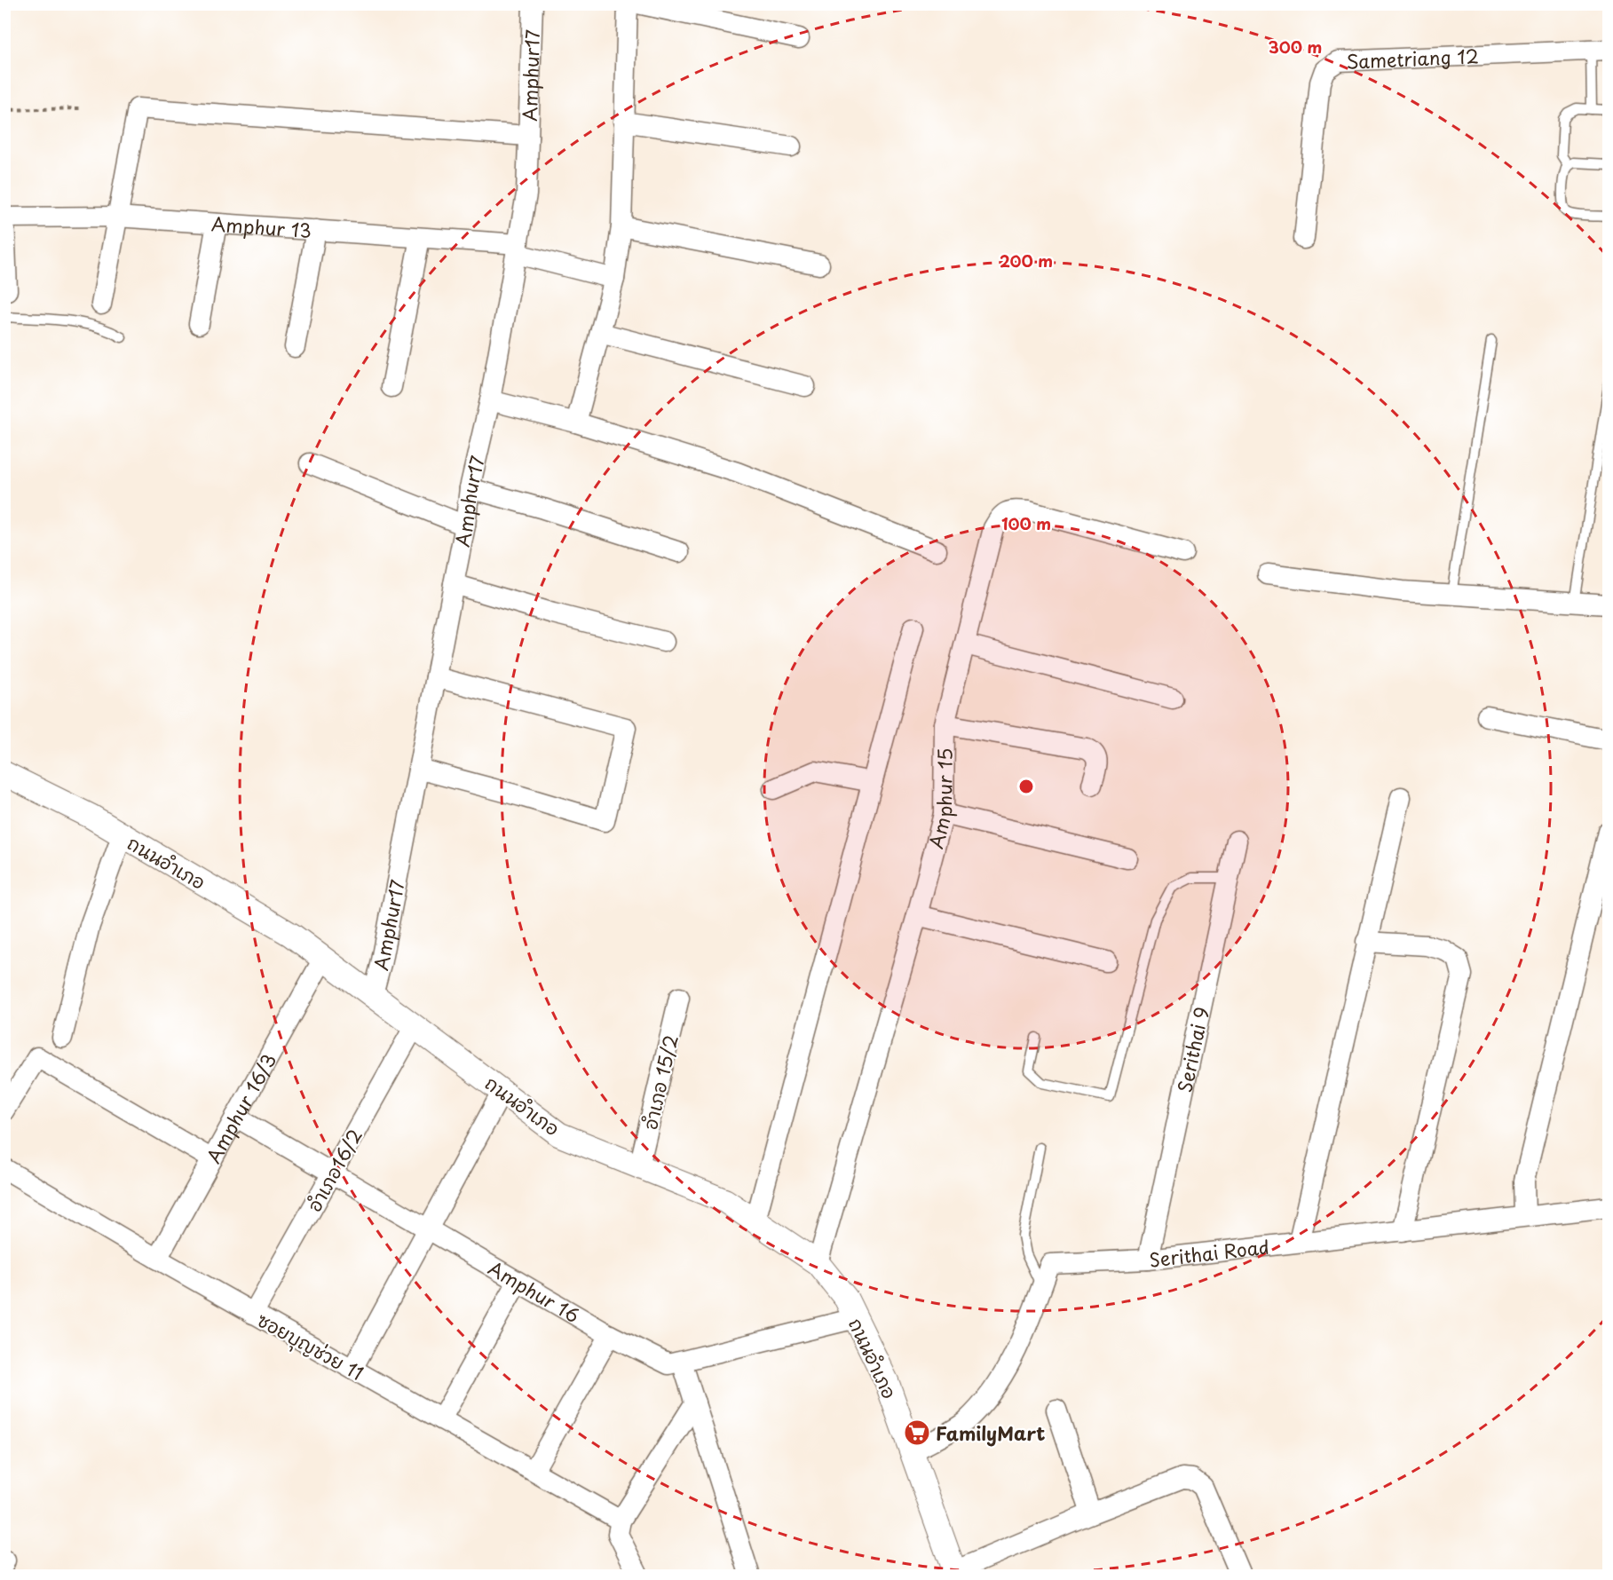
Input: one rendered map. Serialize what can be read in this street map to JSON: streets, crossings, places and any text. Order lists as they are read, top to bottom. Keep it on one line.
{"streets":{"street":["Sametriang 12","Amphur17","Amphur 13","Amphur 15","ถนนอำเภอ","Serithai 9","อำเภอ 15/2","Amphur 16/3","อำเภอ16/2","Serithai Road","Amphur 16","ซอยบุญช่วย 11"]},"crossings":[["Amphur17","Amphur 13"],["Amphur17","ถนนอำเภอ"],["Amphur 15","ถนนอำเภอ"],["ถนนอำเภอ","อำเภอ 15/2"],["ถนนอำเภอ","Amphur 16/3"],["ถนนอำเภอ","อำเภอ16/2"],["ถนนอำเภอ","Serithai Road"],["ถนนอำเภอ","Amphur 16"],["Serithai 9","Serithai Road"],["Amphur 16/3","Amphur 16"],["Amphur 16/3","ซอยบุญช่วย 11"],["อำเภอ16/2","Amphur 16"],["อำเภอ16/2","ซอยบุญช่วย 11"]],"places":{"supermarket":["FamilyMart"]},"rings":["300 m","200 m","100 m"]}
